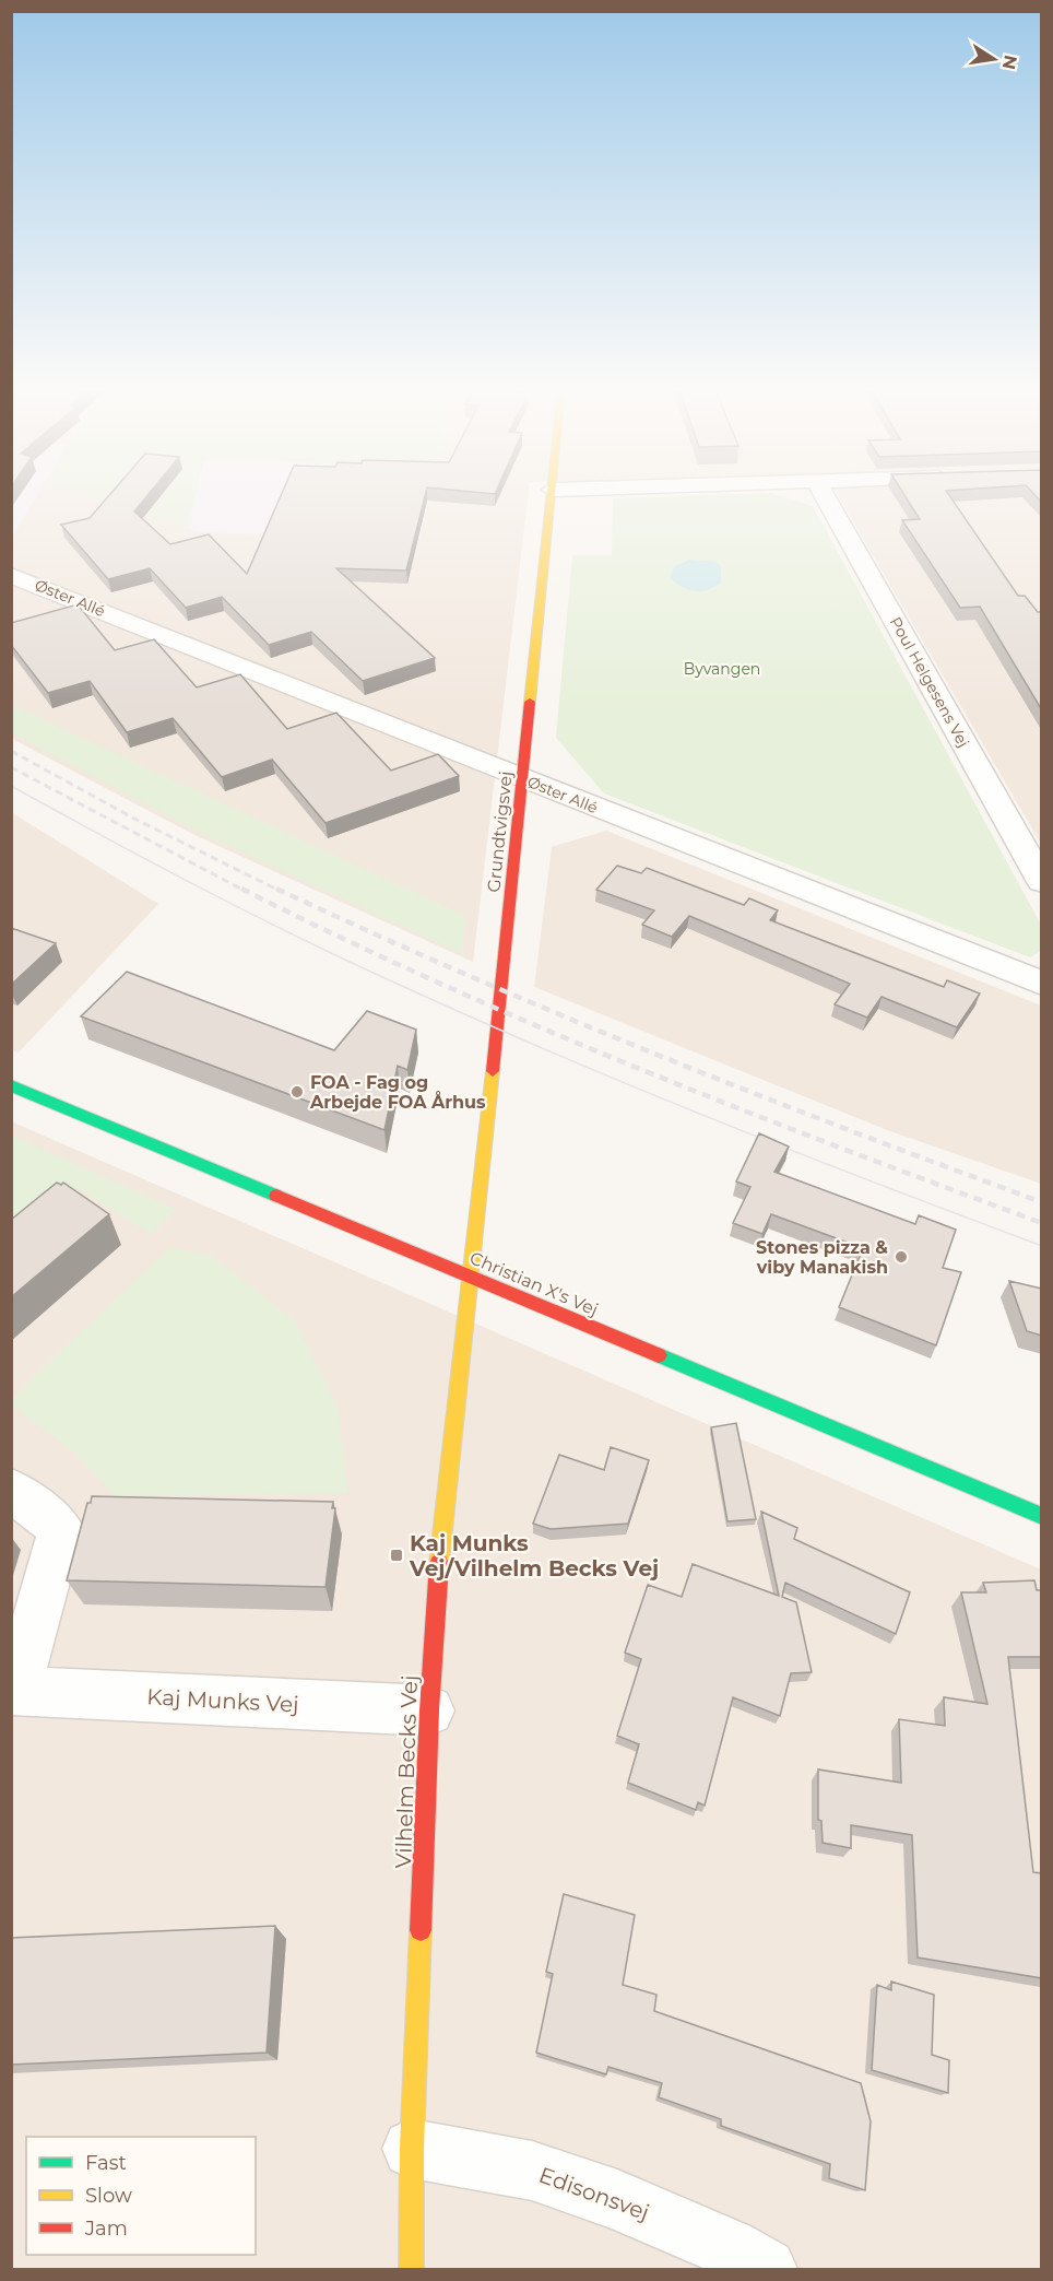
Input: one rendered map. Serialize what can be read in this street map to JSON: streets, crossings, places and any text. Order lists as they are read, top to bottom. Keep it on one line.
{"streets":{"street":["Øster Allé","Poul Helgesens Vej","Grundtvigsvej","Christian X's Vej","Kaj Munks Vej","Vilhelm Becks Vej","Edisonsvej"]},"crossings":[["Øster Allé","Grundtvigsvej"],["Grundtvigsvej","Christian X's Vej"],["Grundtvigsvej","Vilhelm Becks Vej"],["Christian X's Vej","Vilhelm Becks Vej"],["Kaj Munks Vej","Vilhelm Becks Vej"],["Vilhelm Becks Vej","Edisonsvej"]],"parks":["Byvangen"],"places":{"other":["FOA - Fag og Arbejde FOA Århus","Stones pizza & viby Manakish"],"transit":["Kaj Munks Vej/Vilhelm Becks Vej"]},"legend":["Fast","Slow","Jam"],"north":"right"}
